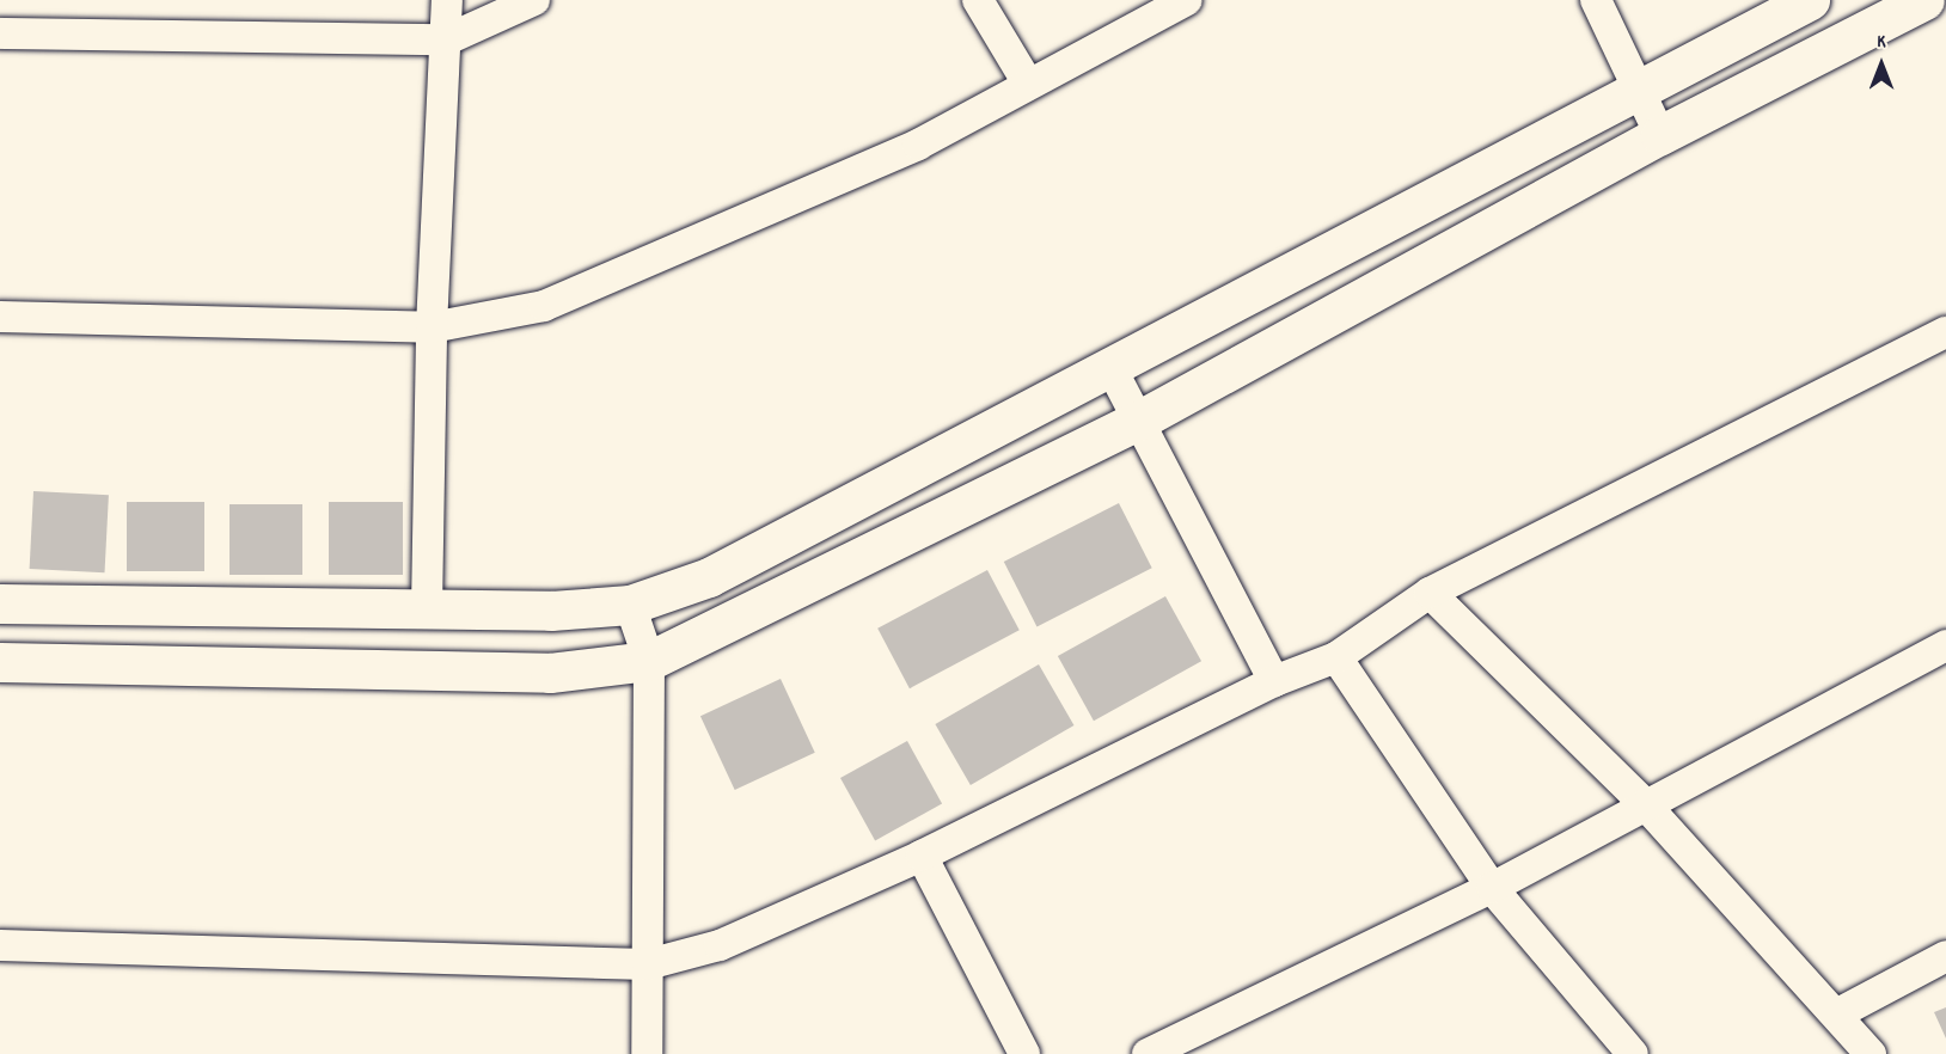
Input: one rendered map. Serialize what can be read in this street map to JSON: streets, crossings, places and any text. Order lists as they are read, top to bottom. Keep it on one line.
{"north":"top"}
